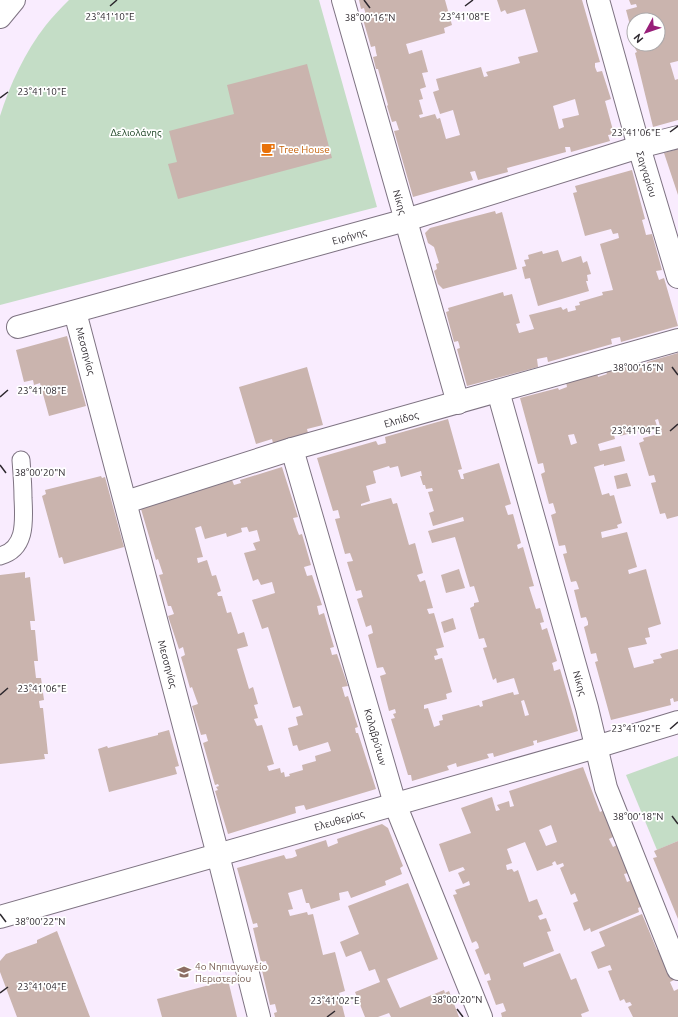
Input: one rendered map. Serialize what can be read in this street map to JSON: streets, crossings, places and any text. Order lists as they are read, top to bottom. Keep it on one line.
{"streets":{"street":["Σαγγαρίου","Νίκης","Ειρήνης","Μεσσηνίας","Ελπίδος","Καλαβρύτων","Ελευθερίας"]},"crossings":[["Σαγγαρίου","Ειρήνης"],["Νίκης","Ειρήνης"],["Νίκης","Ελπίδος"],["Νίκης","Ελευθερίας"],["Ειρήνης","Μεσσηνίας"],["Μεσσηνίας","Ελπίδος"],["Μεσσηνίας","Ελευθερίας"],["Ελπίδος","Καλαβρύτων"],["Καλαβρύτων","Ελευθερίας"]],"parks":["Δελιολάνης"],"places":{"cafe":["Tree House"],"school or university":["4ο Νηπιαγωγείο Περιστερίου"]},"north":"bottom left","coordinates":["23°41'08\"E","23°41'10\"E","38°00'16\"N","23°41'06\"E","23°41'04\"E","38°00'20\"N","23°41'02\"E","38°00'18\"N","38°00'22\"N"]}
